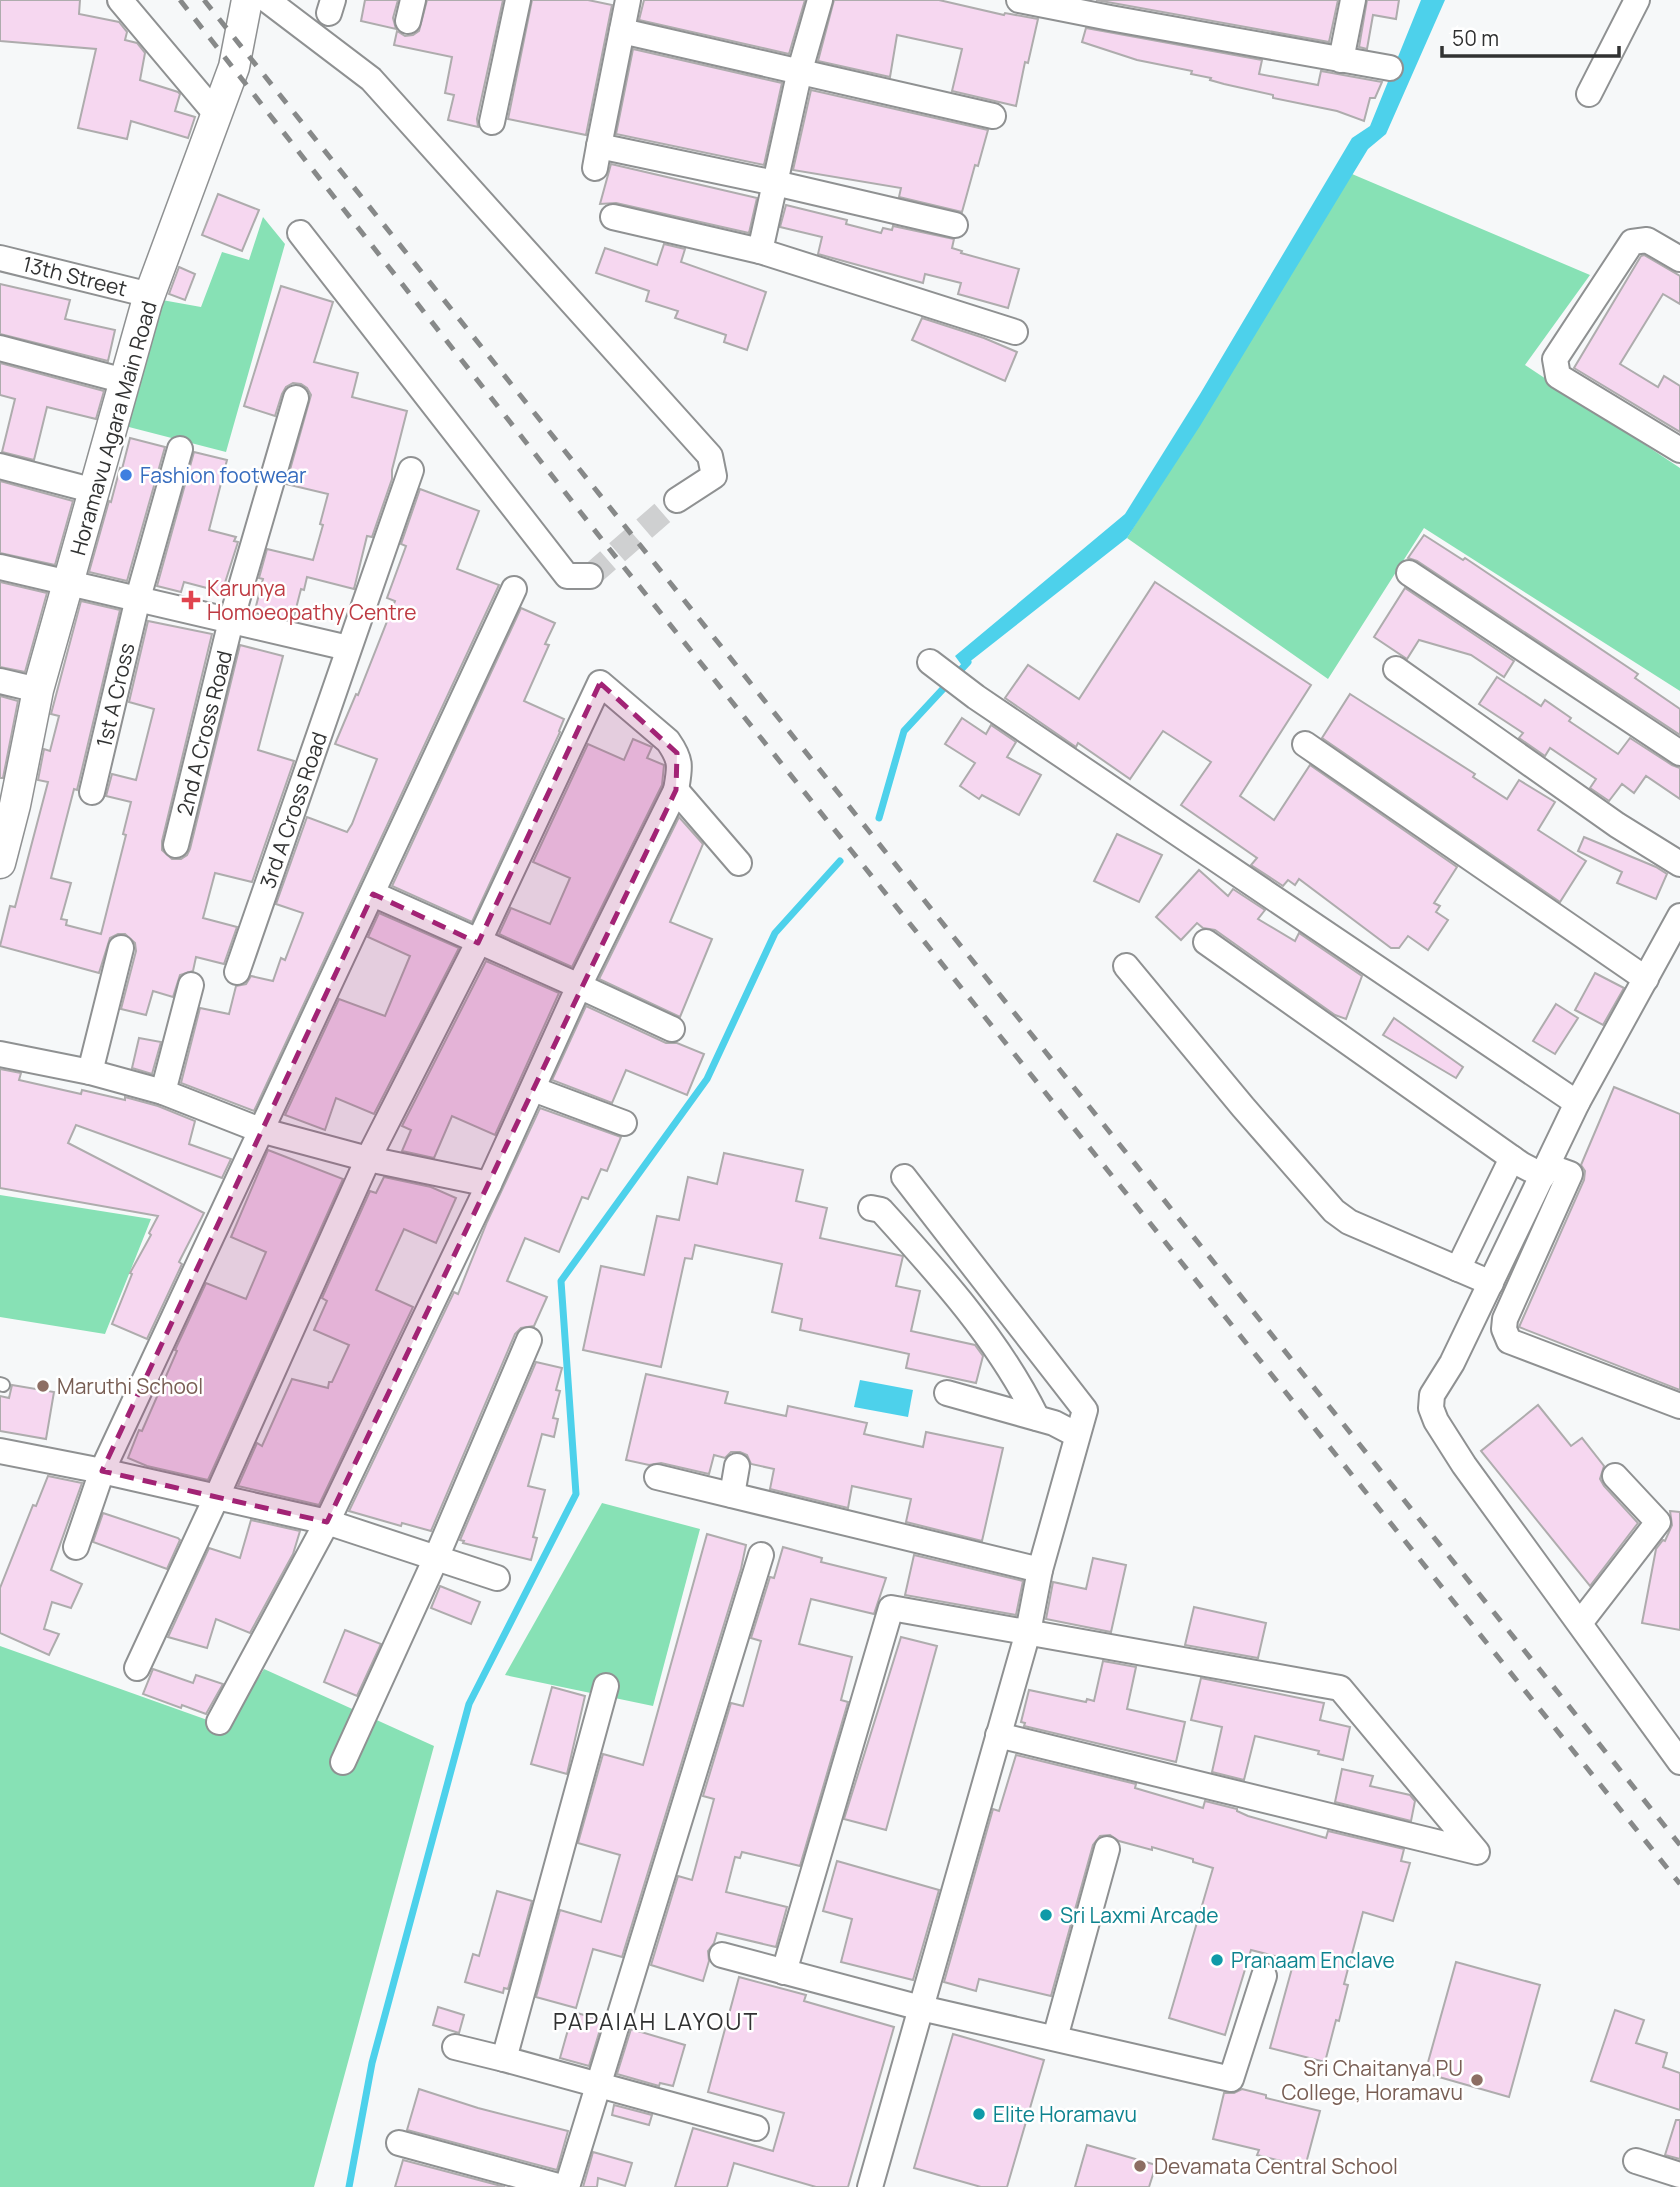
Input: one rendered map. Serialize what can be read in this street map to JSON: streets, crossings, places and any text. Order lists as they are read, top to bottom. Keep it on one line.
{"streets":{"street":["13th Street","Horamavu Agara Main Road","1st A Cross","2nd A Cross Road","3rd A Cross Road"]},"crossings":[["13th Street","Horamavu Agara Main Road"]],"districts":["PAPAIAH LAYOUT"],"places":{"other":["Fashion footwear","Maruthi School","Sri Laxmi Arcade","Pranaam Enclave","Sri Chaitanya PU College, Horamavu","Elite Horamavu","Devamata Central School"],"health":["Karunya Homoeopathy Centre"]},"scale_bar":"50 m"}
